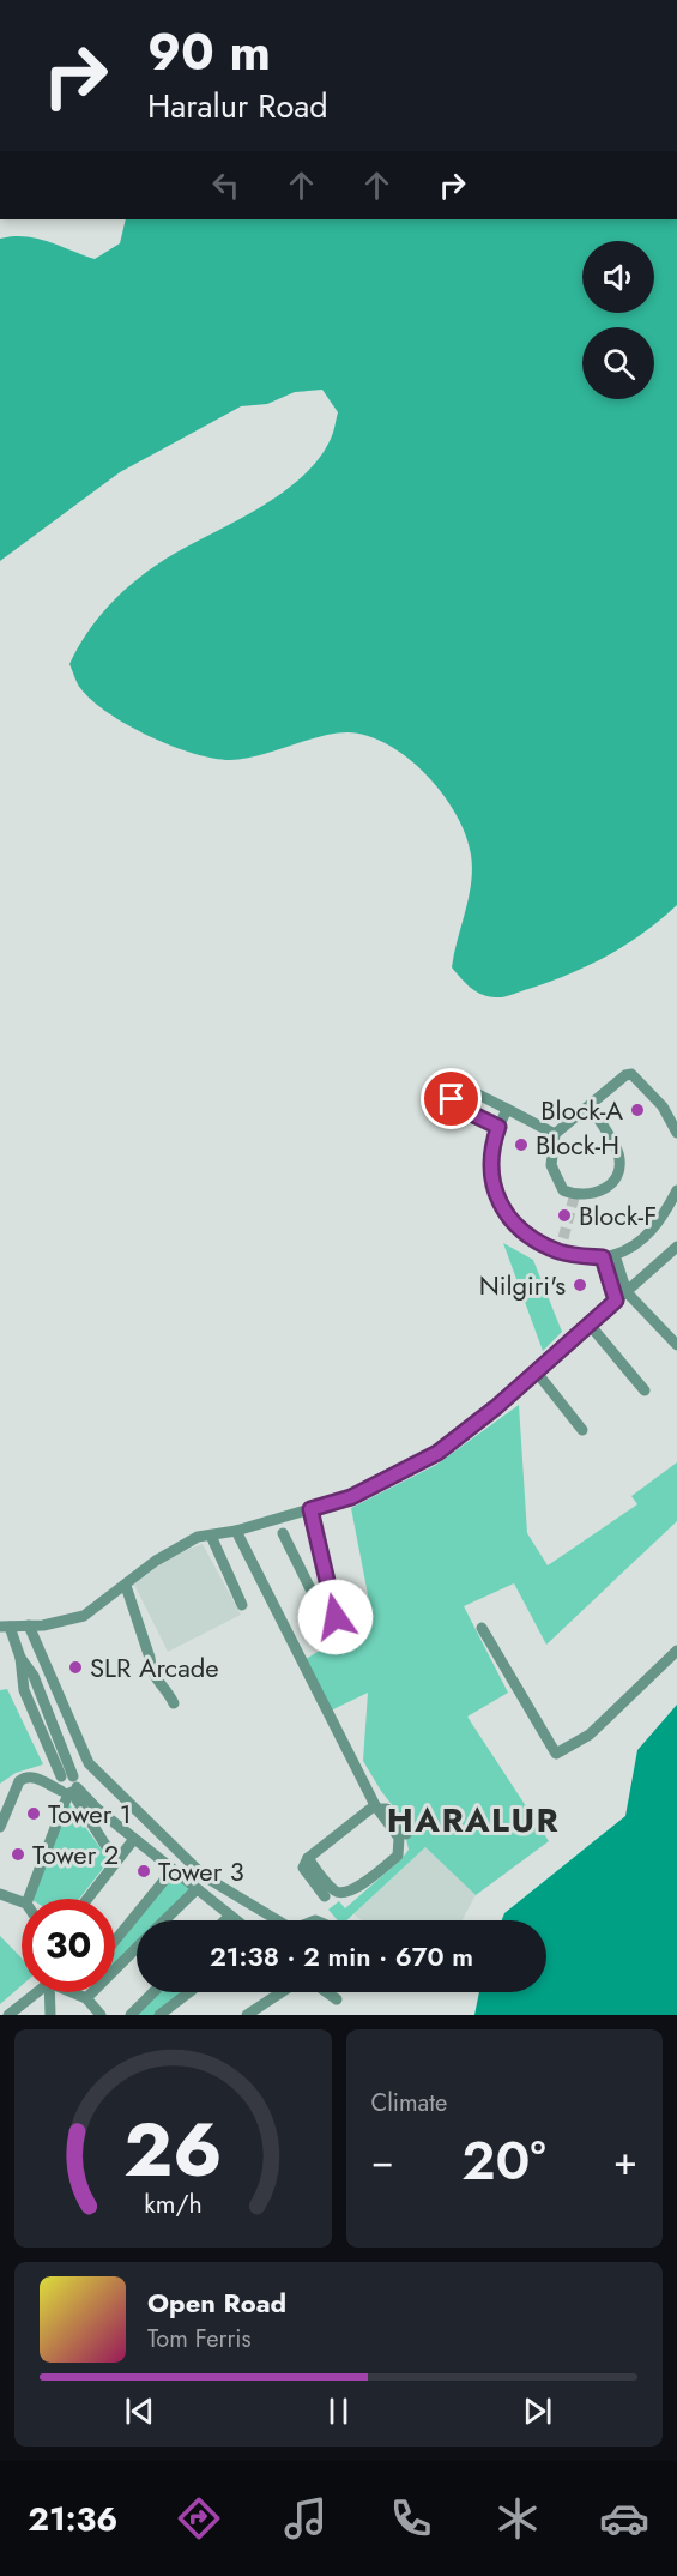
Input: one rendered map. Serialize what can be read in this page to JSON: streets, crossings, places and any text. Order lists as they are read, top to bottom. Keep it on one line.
{"districts":["HARALUR"],"places":["Block-A","Block-H","Block-F","Nilgiri's","SLR Arcade","Tower 1","Tower 2","Tower 3"],"page":{"turn":["90 m","Haralur Road"],"limit":"30","trip":"21:38 · 2 min · 670 m","tile":"Climate","heat":["−","20°","+"],"song":["Open Road","Tom Ferris"],"tabs":"21:36","gauge":["26","km/h"]}}
